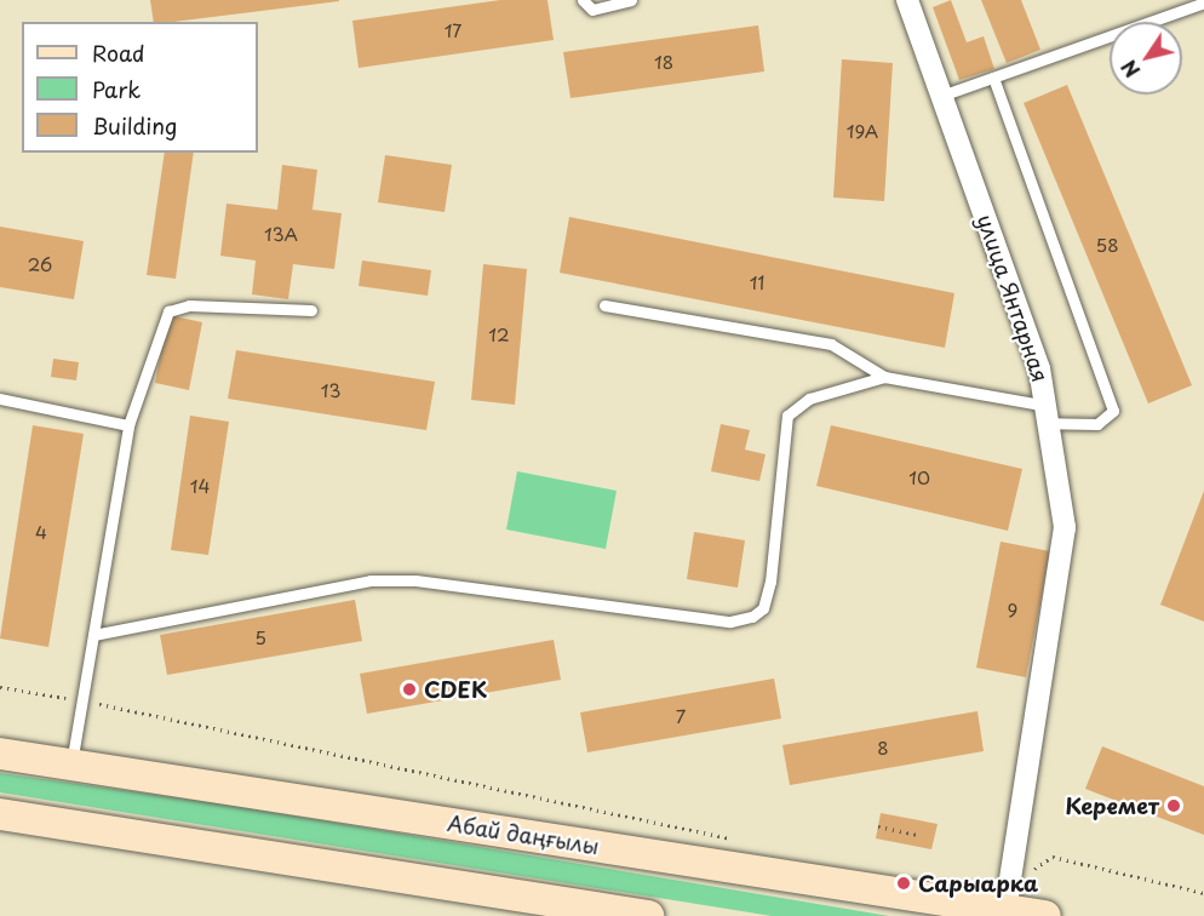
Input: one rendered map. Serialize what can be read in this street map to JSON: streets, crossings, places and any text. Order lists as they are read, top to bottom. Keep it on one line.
{"streets":{"main road":["Абай даңғылы"],"street":["улица Янтарная"]},"crossings":[["улица Янтарная","Абай даңғылы"]],"places":["CDEK","Керемет","Сарыарка"],"house_numbers":["17","18","19А","13А","58","26","11","12","13","10","14","4","9","5","7","8"],"legend":["Road","Park","Building"],"north":"bottom left"}
